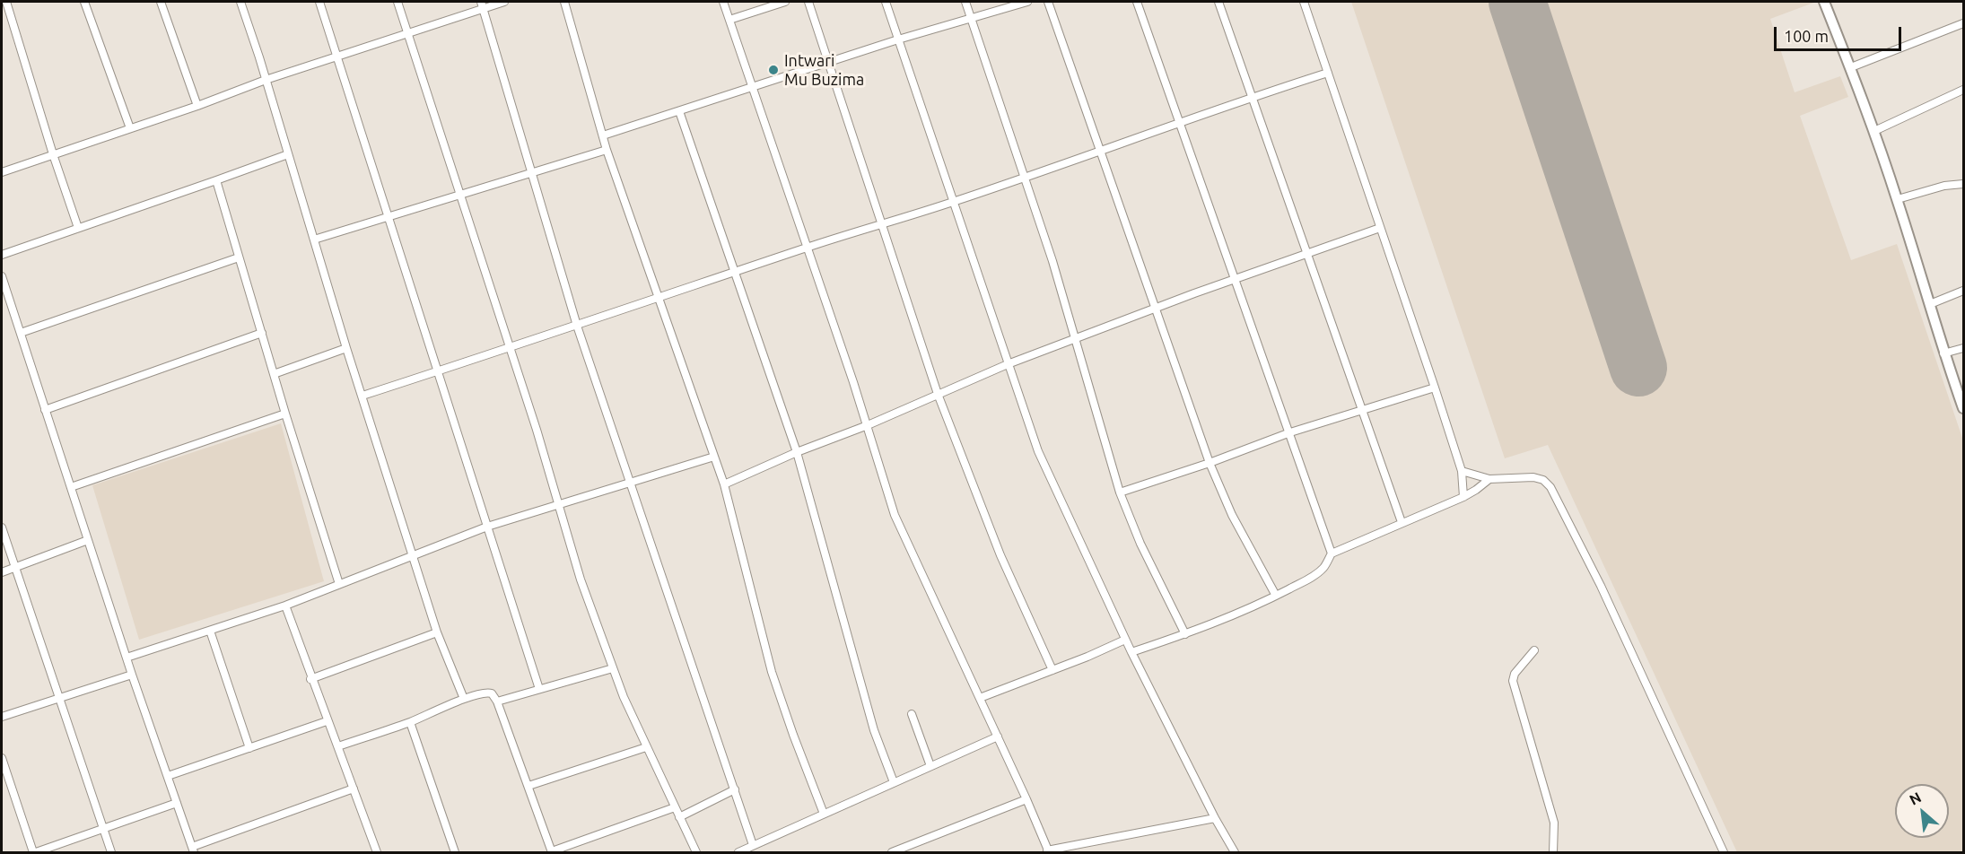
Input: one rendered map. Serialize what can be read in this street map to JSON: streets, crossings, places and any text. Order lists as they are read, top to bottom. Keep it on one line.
{"places":["Intwari Mu Buzima"],"scale_bar":"100 m","north":"top left"}
